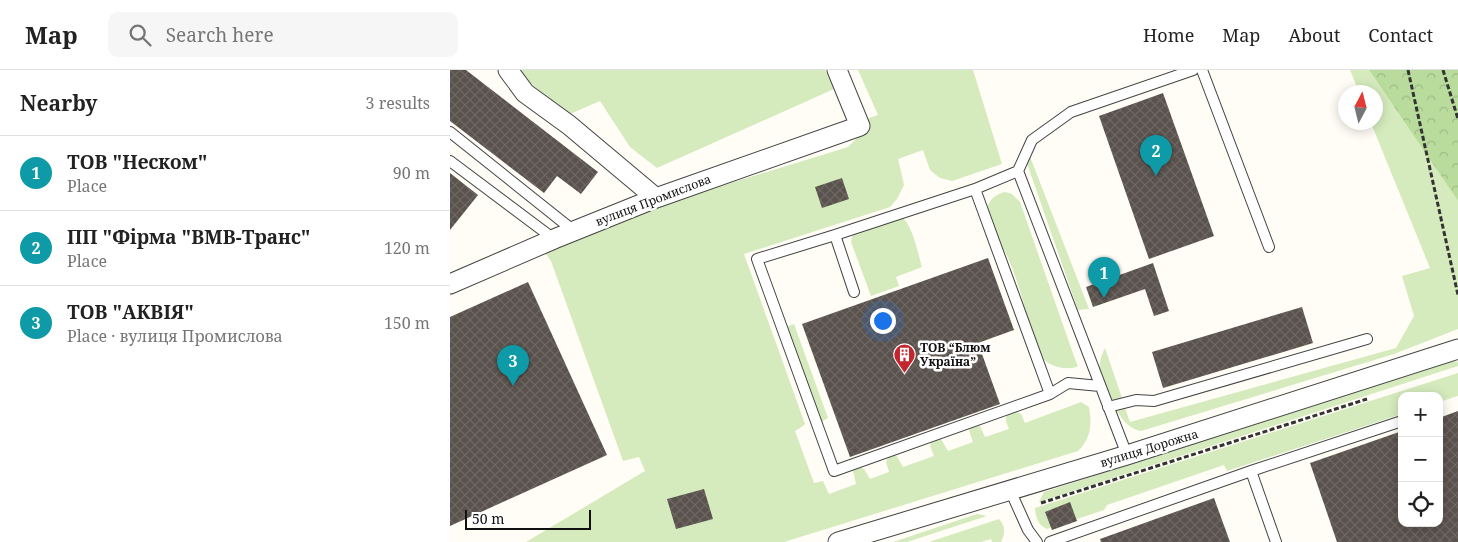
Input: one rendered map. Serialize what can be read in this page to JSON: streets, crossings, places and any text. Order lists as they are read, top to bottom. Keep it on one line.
{"streets":{"street":["вулиця Промислова","вулиця Дорожна"]},"places":{"building":["ТОВ “Блюм Україна”"]},"scale_bar":"50 m","north":"top","page":{"header":"Map","search":"Search here","nav":["Home","Map","About","Contact"],"heading":["Nearby","3 results"],"list":[{"mark":"1","name":"ТОВ \"Неском\"","note":"Place","value":"90 m"},{"mark":"2","name":"ПП \"Фірма \"ВМВ-Транс\"","note":"Place","value":"120 m"},{"mark":"3","name":"ТОВ \"АКВІЯ\"","note":"Place · вулиця Промислова","value":"150 m"}],"pins":["2","1","3"],"map_buttons":["+","−"],"scale":"50 m"}}
